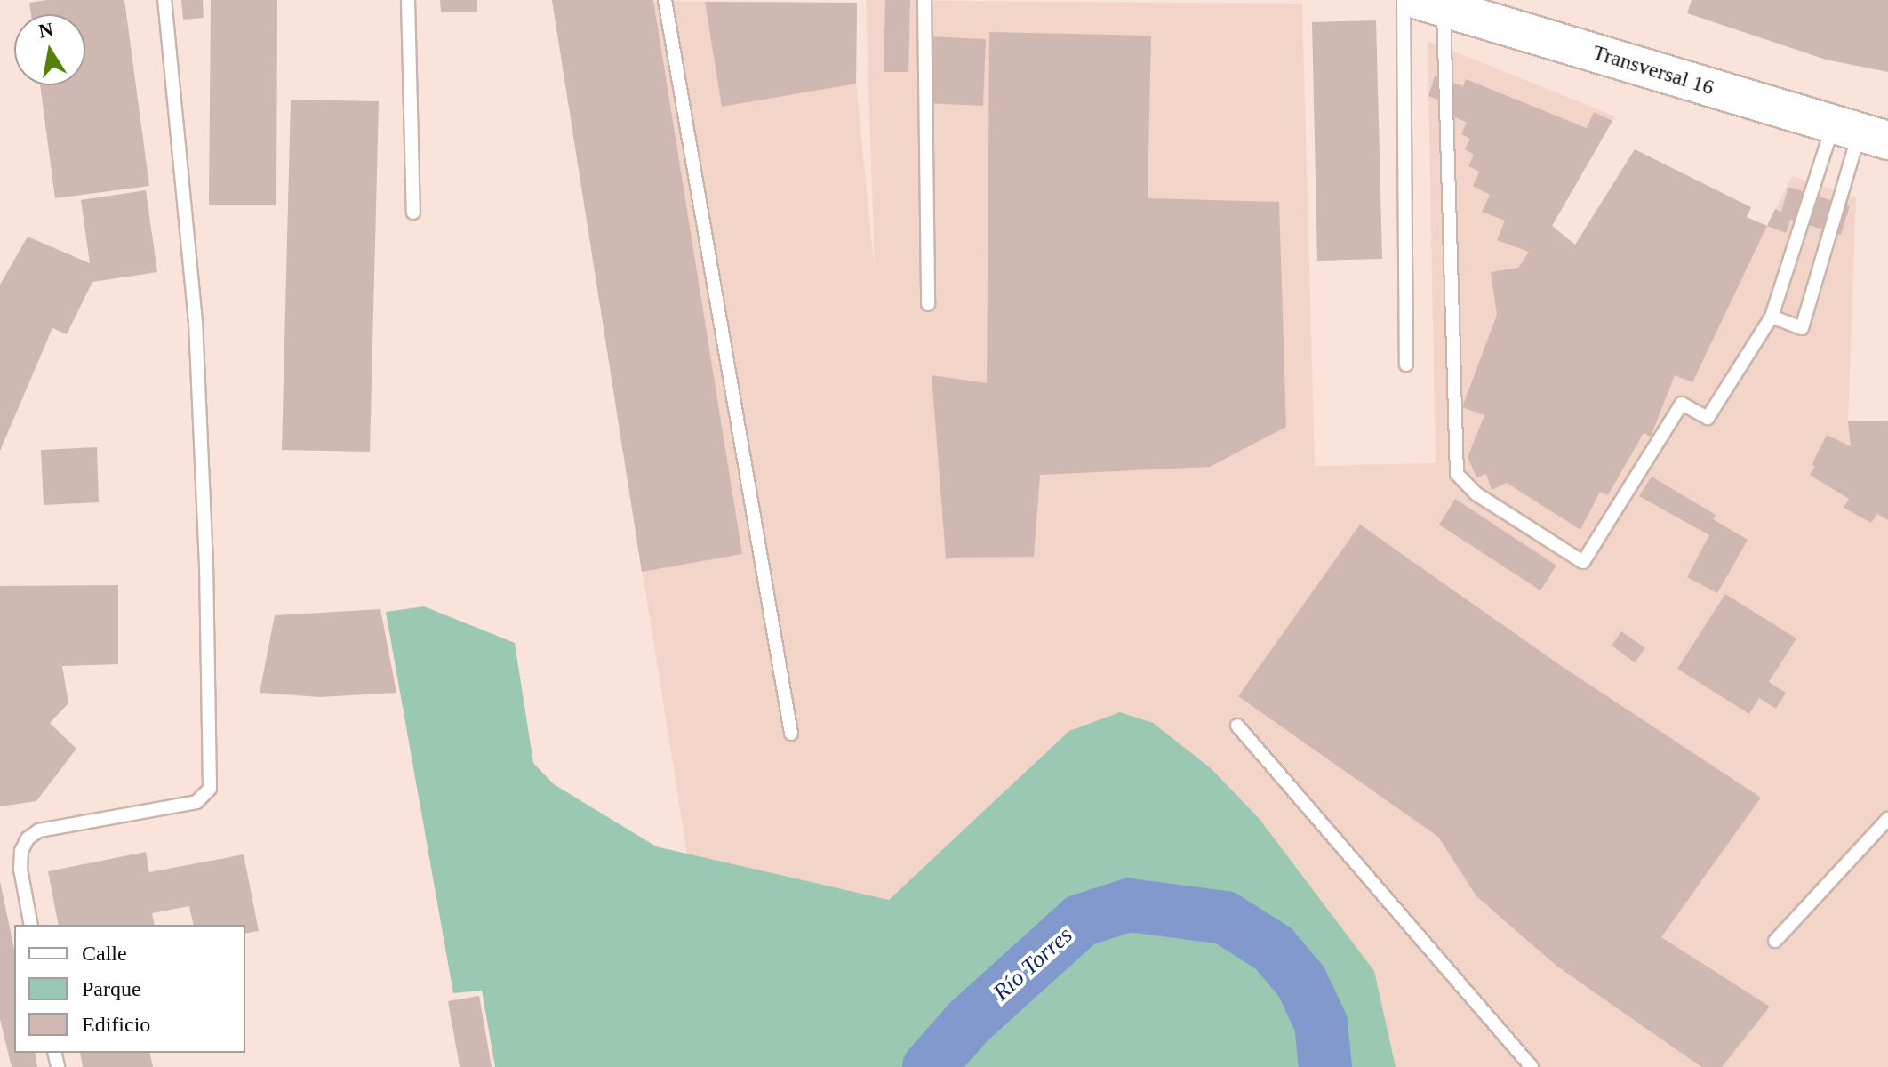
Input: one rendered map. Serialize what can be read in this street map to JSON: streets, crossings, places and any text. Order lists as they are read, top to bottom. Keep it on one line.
{"streets":{"main road":["Transversal 16"]},"water":["Río Torres"],"legend":["Calle","Parque","Edificio"],"north":"top"}
